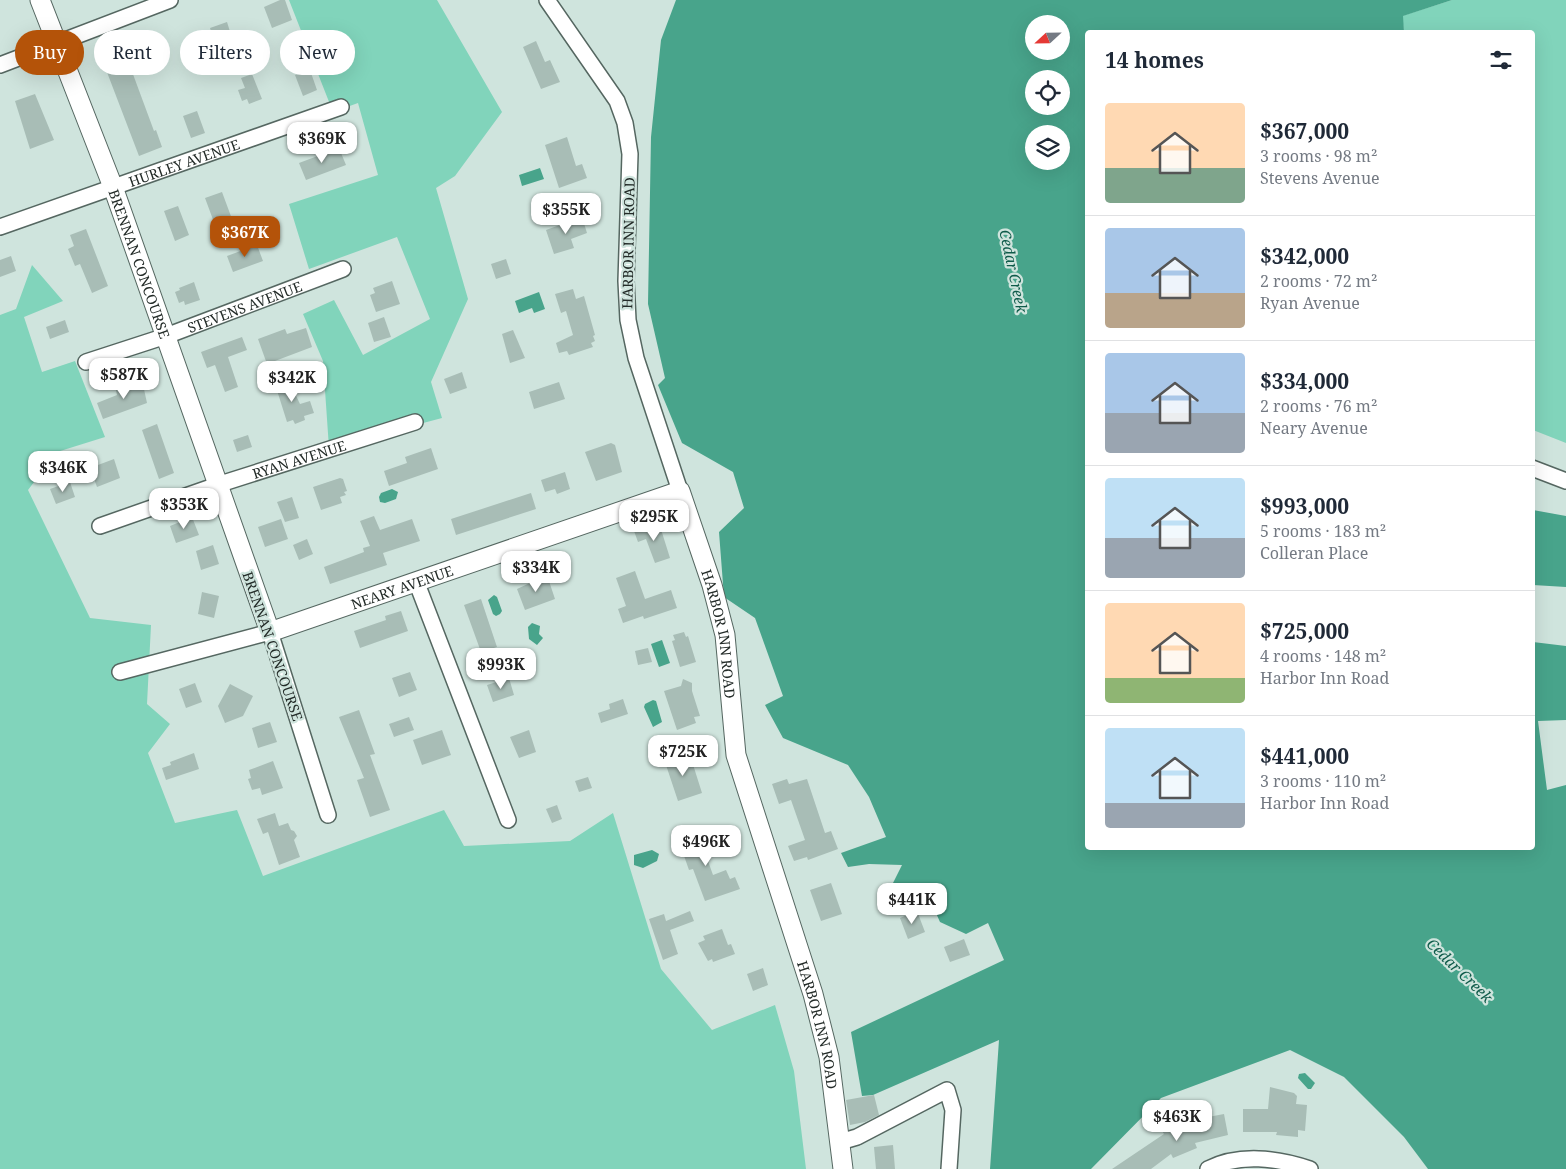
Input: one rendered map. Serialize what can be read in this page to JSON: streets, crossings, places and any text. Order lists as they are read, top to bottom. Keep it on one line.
{"streets":{"main road":["HARBOR INN ROAD","BRENNAN CONCOURSE","NEARY AVENUE"],"street":["HURLEY AVENUE","STEVENS AVENUE","RYAN AVENUE"]},"crossings":[["HURLEY AVENUE","BRENNAN CONCOURSE"],["HARBOR INN ROAD","NEARY AVENUE"],["BRENNAN CONCOURSE","STEVENS AVENUE"],["BRENNAN CONCOURSE","RYAN AVENUE"],["BRENNAN CONCOURSE","NEARY AVENUE"]],"water":["Cedar Creek"],"north":"left","page":{"chip":["Buy","Rent","Filters","New"],"heading":"14 homes","list":[{"name":"$367,000","note":"3 rooms · 98 m² · Stevens Avenue"},{"name":"$342,000","note":"2 rooms · 72 m² · Ryan Avenue"},{"name":"$334,000","note":"2 rooms · 76 m² · Neary Avenue"},{"name":"$993,000","note":"5 rooms · 183 m² · Colleran Place"},{"name":"$725,000","note":"4 rooms · 148 m² · Harbor Inn Road"},{"name":"$441,000","note":"3 rooms · 110 m² · Harbor Inn Road"}],"price":["$369K","$355K","$367K","$587K","$342K","$346K","$353K","$295K","$334K","$993K","$725K","$496K","$441K","$463K"]}}
